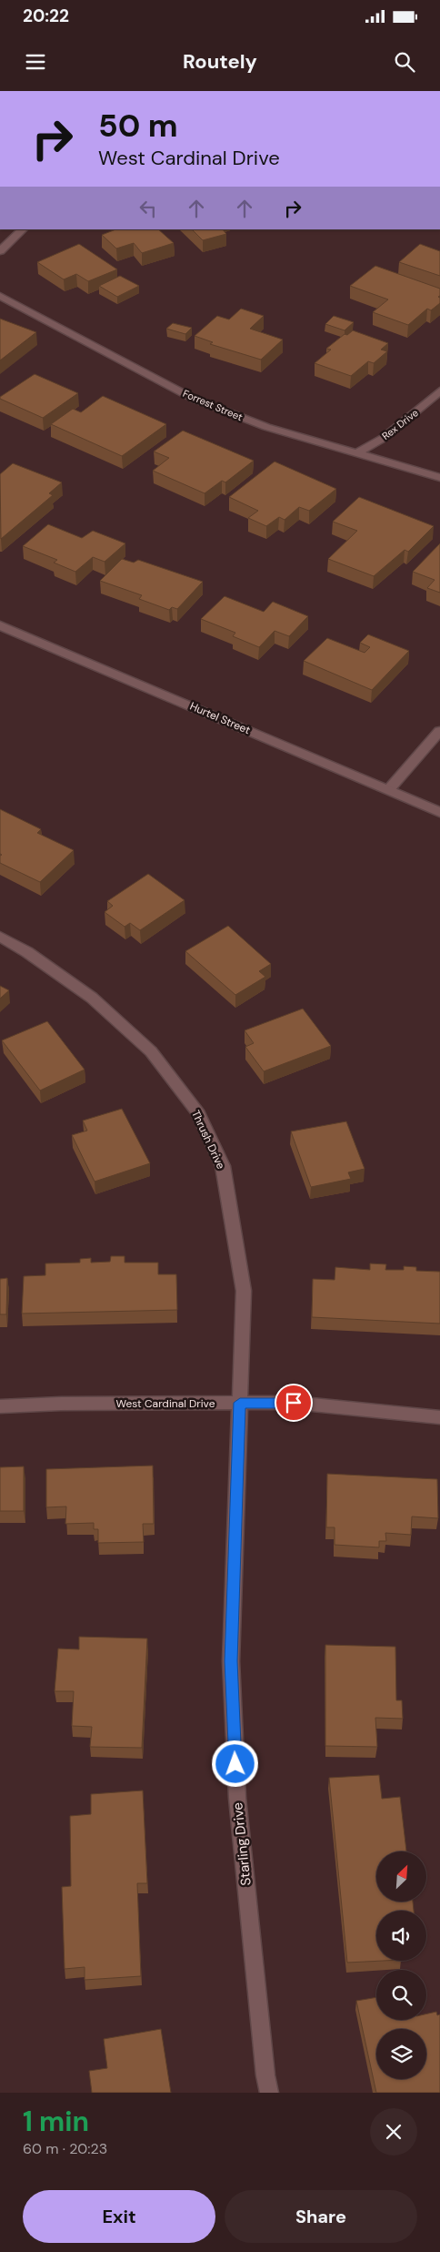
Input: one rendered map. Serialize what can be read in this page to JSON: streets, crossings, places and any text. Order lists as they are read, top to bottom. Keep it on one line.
{"streets":{"street":["Forrest Street","Rex Drive","Hurtel Street","Thrush Drive","West Cardinal Drive","Starling Drive"]},"crossings":[["Forrest Street","Rex Drive"],["Thrush Drive","West Cardinal Drive"],["Thrush Drive","Starling Drive"],["West Cardinal Drive","Starling Drive"]],"north":"top right","page":{"status":"20:22","header":"Routely","turn":["50 m","West Cardinal Drive"],"heading":["1 min","60 m · 20:23"],"buttons":["Exit","Share"]}}
